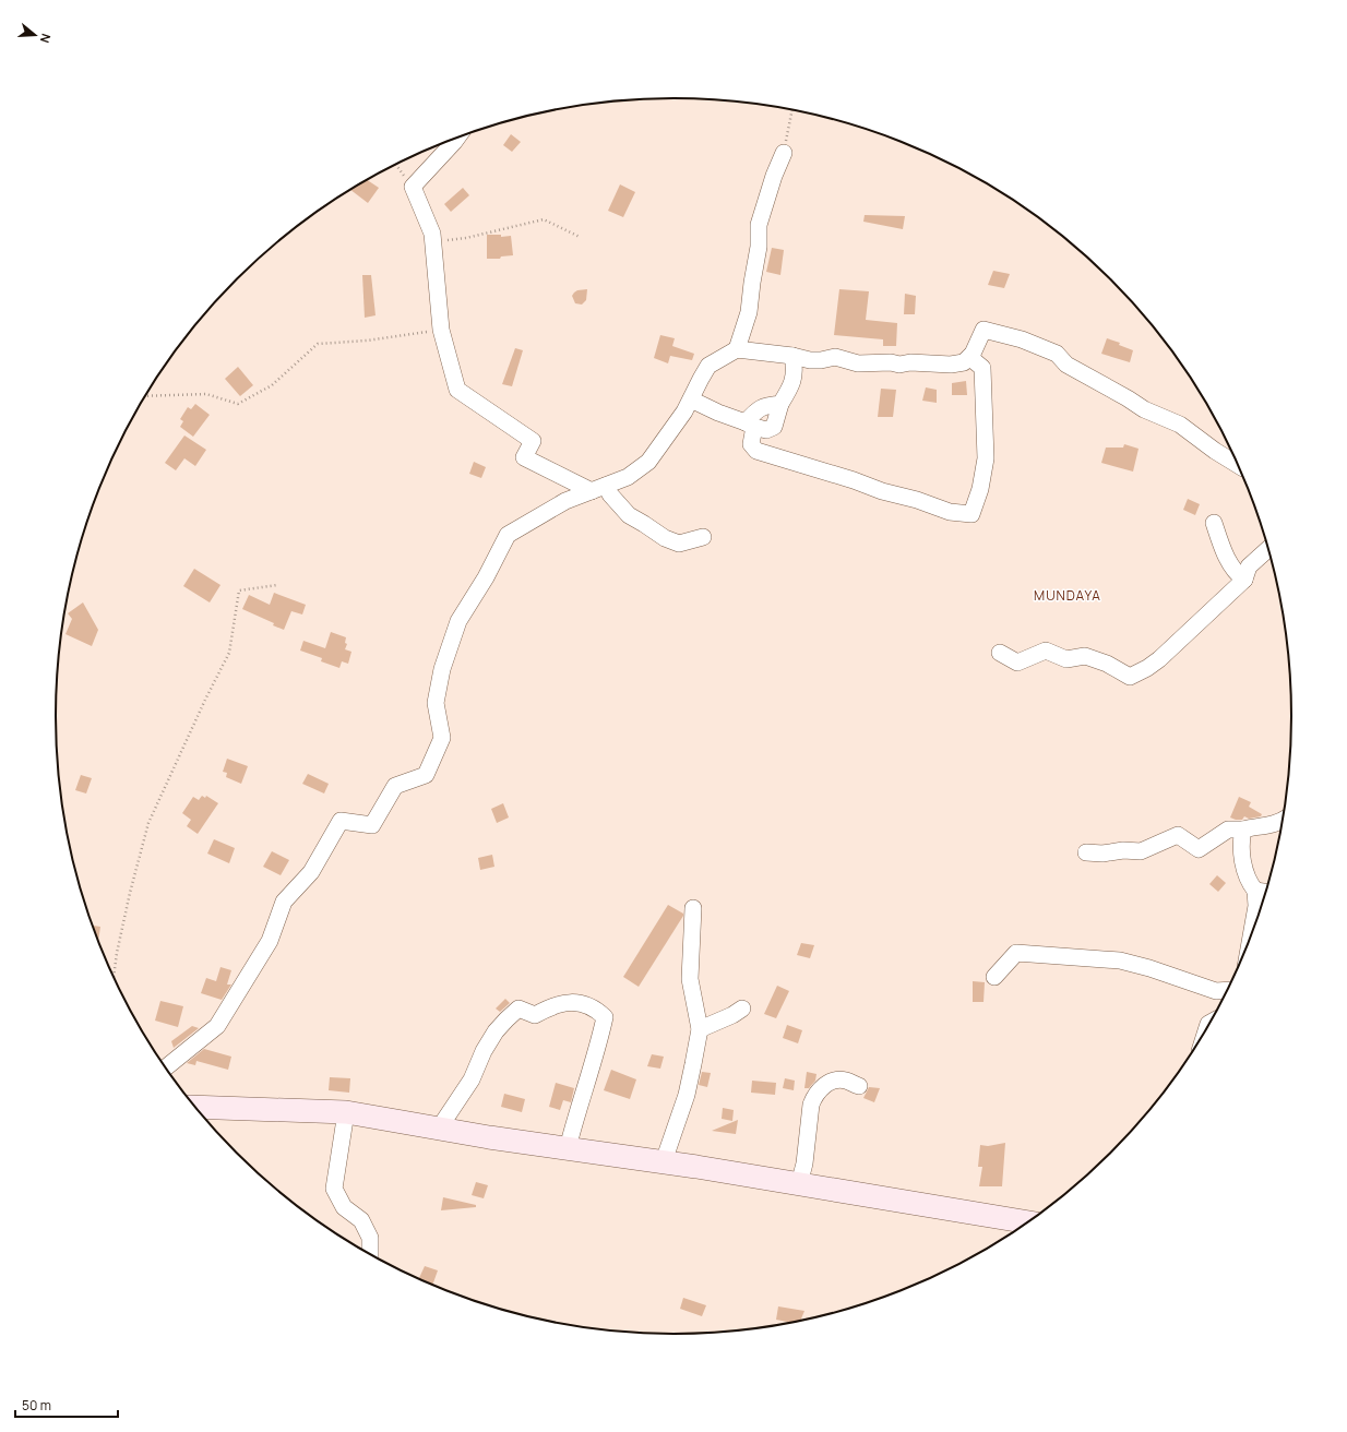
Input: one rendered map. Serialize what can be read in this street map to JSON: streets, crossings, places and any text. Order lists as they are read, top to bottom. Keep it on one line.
{"districts":["MUNDAYA"],"scale_bar":"50 m","north":"right"}
